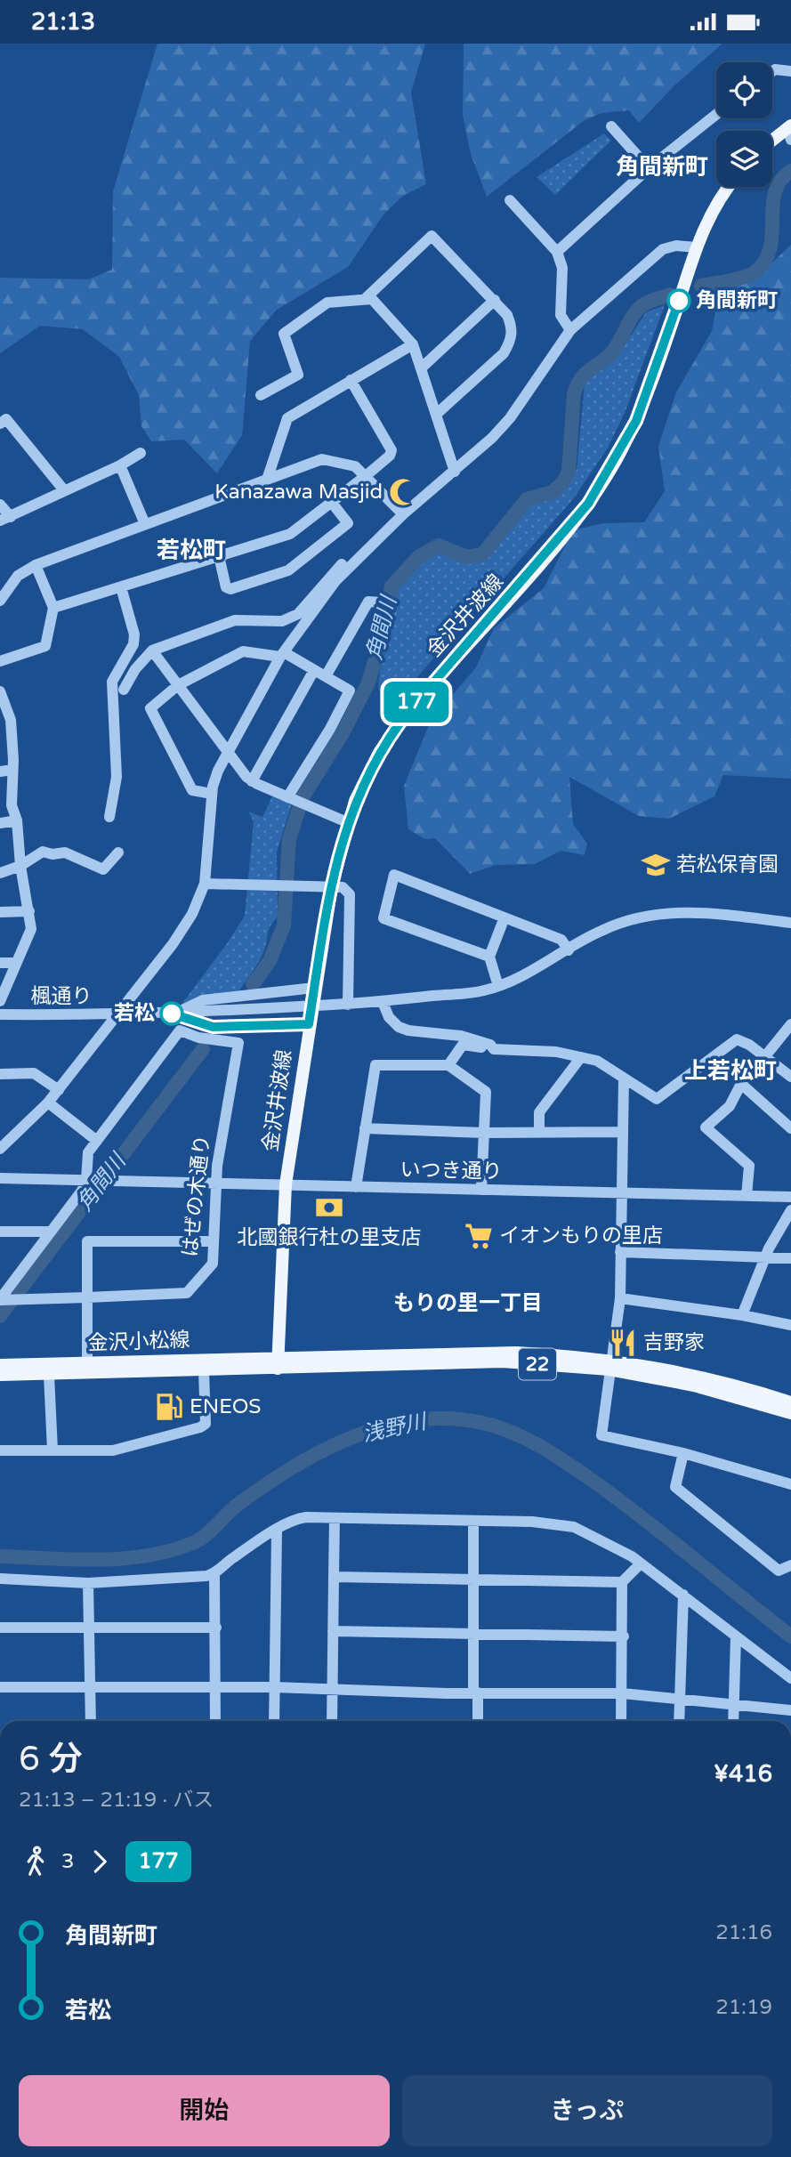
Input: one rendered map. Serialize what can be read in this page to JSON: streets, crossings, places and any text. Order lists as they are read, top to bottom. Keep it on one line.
{"streets":{"main road":["金沢井波線","金沢小松線","22"],"street":["楓通り","いつき通り","はぜの木通り"]},"crossings":[["金沢井波線","いつき通り"],["金沢井波線","金沢小松線"],["金沢井波線","22"],["いつき通り","はぜの木通り"],["金沢小松線","22"]],"districts":["角間新町","若松町","上若松町","もりの里一丁目"],"water":["角間川","浅野川"],"places":{"other":["角間新町","若松"],"mosque":["Kanazawa Masjid"],"school or university":["若松保育園"],"bank":["北國銀行杜の里支店"],"supermarket":["イオンもりの里店"],"restaurant":["吉野家"],"fuel station":["ENEOS"]},"lines":["bus line 177"],"page":{"status":"21:13","on_map":"177","heading":["6 分","21:13 – 21:19 · バス","¥416"],"legs":["3","177"],"list":[{"name":"角間新町","value":"21:16"},{"name":"若松","value":"21:19"}],"buttons":["開始","きっぷ"]}}
